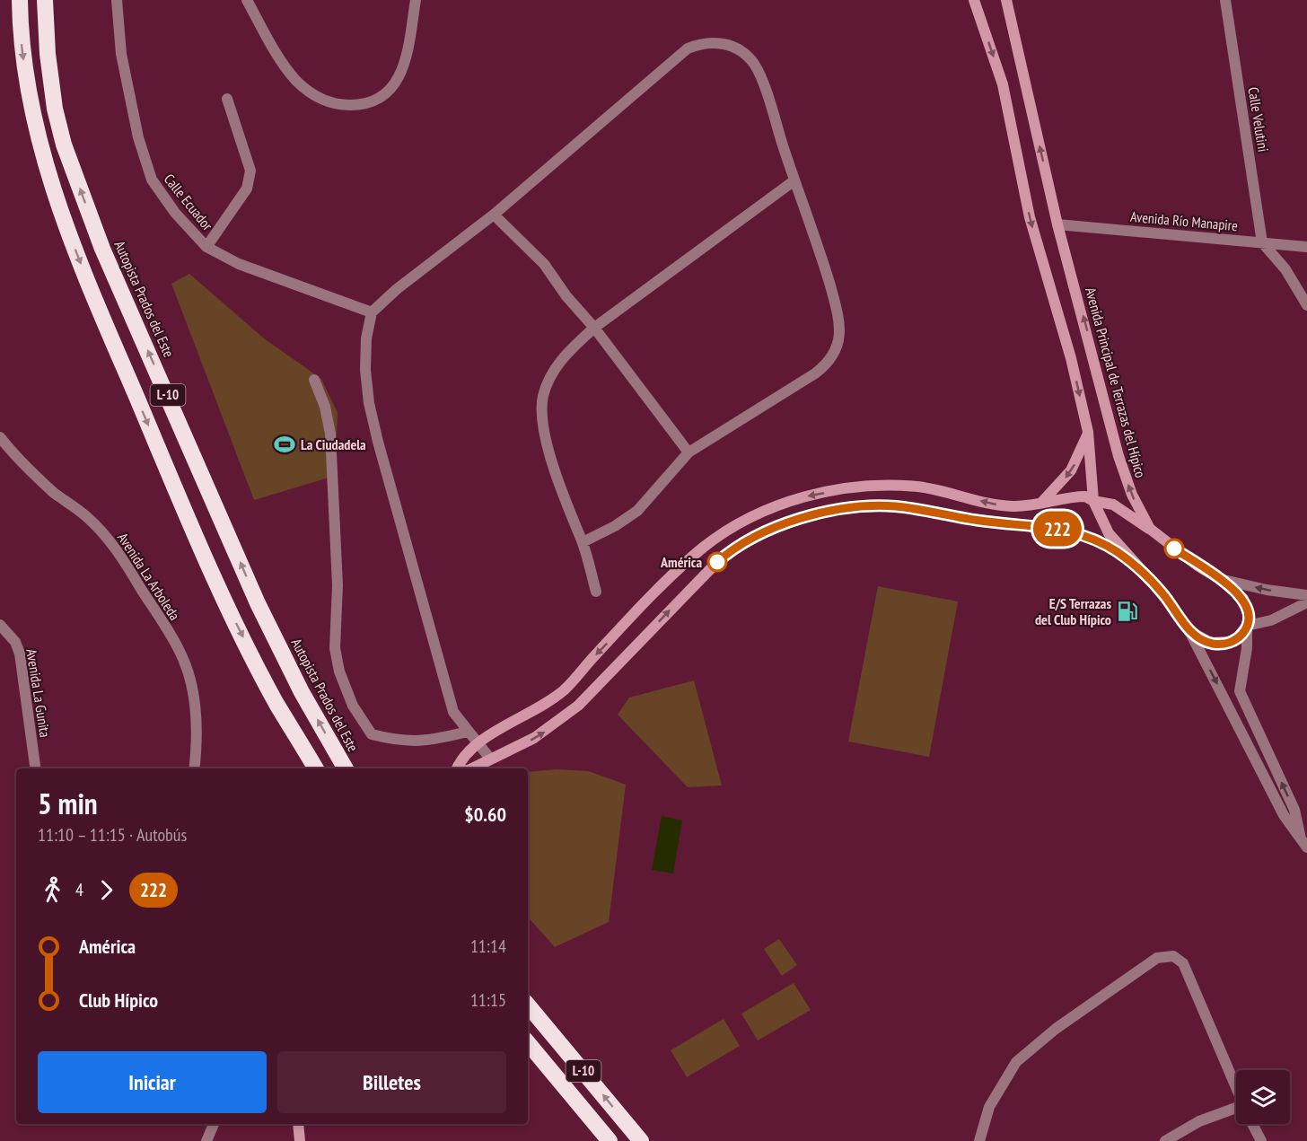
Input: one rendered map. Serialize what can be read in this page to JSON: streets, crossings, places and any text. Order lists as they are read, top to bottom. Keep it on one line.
{"streets":{"highway":["Autopista Prados del Este","L-10"],"street":["Calle Velutini","Calle Ecuador","Avenida Río Manapire","Avenida Principal de Terrazas del Hípico","Avenida La Arboleda","Avenida La Gunita"]},"crossings":[["Calle Velutini","Avenida Río Manapire"],["Avenida Río Manapire","Avenida Principal de Terrazas del Hípico"]],"places":{"sports":["La Ciudadela"],"other":["América"],"fuel station":["E/S Terrazas del Club Hípico"]},"lines":["bus line 222"],"page":{"on_map":"222","heading":["5 min","11:10 – 11:15 · Autobús","$0.60"],"legs":["4","222"],"list":[{"name":"América","value":"11:14"},{"name":"Club Hípico","value":"11:15"}],"buttons":["Iniciar","Billetes"]}}
